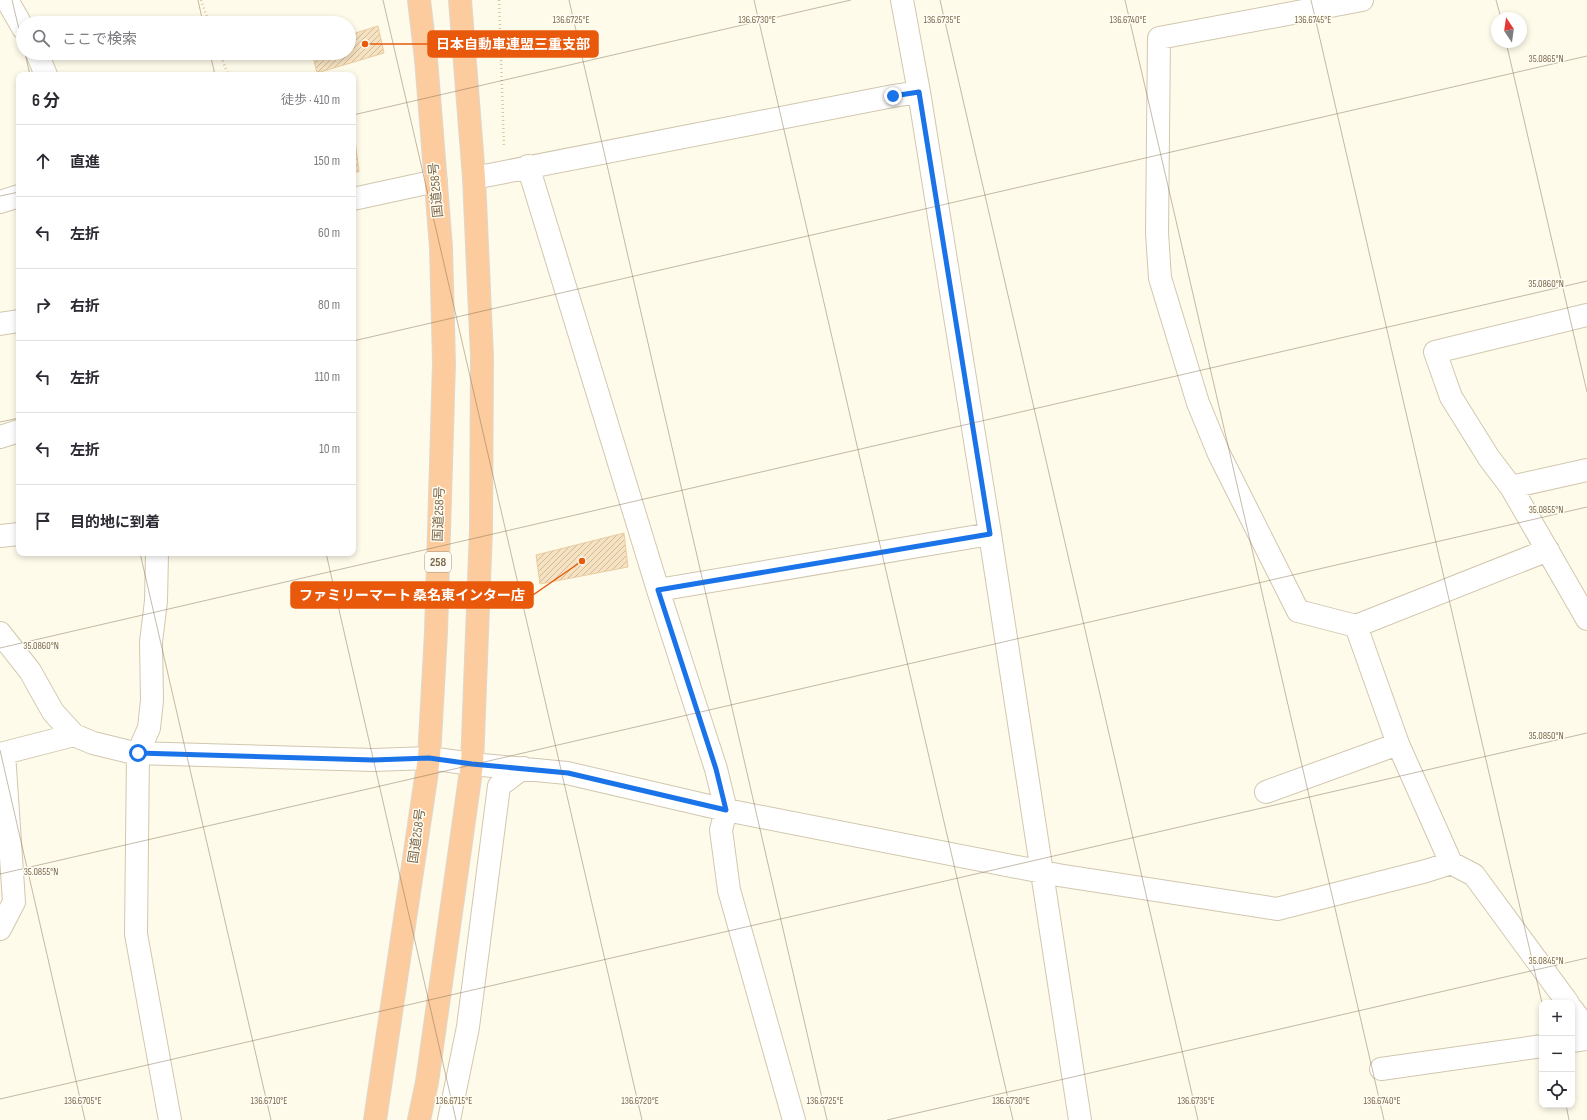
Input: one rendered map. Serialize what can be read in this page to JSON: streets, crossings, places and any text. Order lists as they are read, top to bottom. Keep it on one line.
{"streets":{"highway":["国道258号","258"]},"places":["日本自動車連盟三重支部","ファミリーマート 桑名東インター店"],"north":"top","page":{"search":"ここで検索","heading":["6 分","徒歩 · 410 m"],"list":[["直進","150 m"],["左折","60 m"],["右折","80 m"],["左折","110 m"],["左折","10 m"],"目的地に到着"],"map_buttons":["+","−"]},"coordinates":["136.6725°E","136.6730°E","136.6735°E","136.6740°E","136.6745°E","35.0865°N","35.0860°N","35.0855°N","35.0850°N","35.0845°N","136.6705°E","136.6710°E","136.6715°E","136.6720°E"]}
